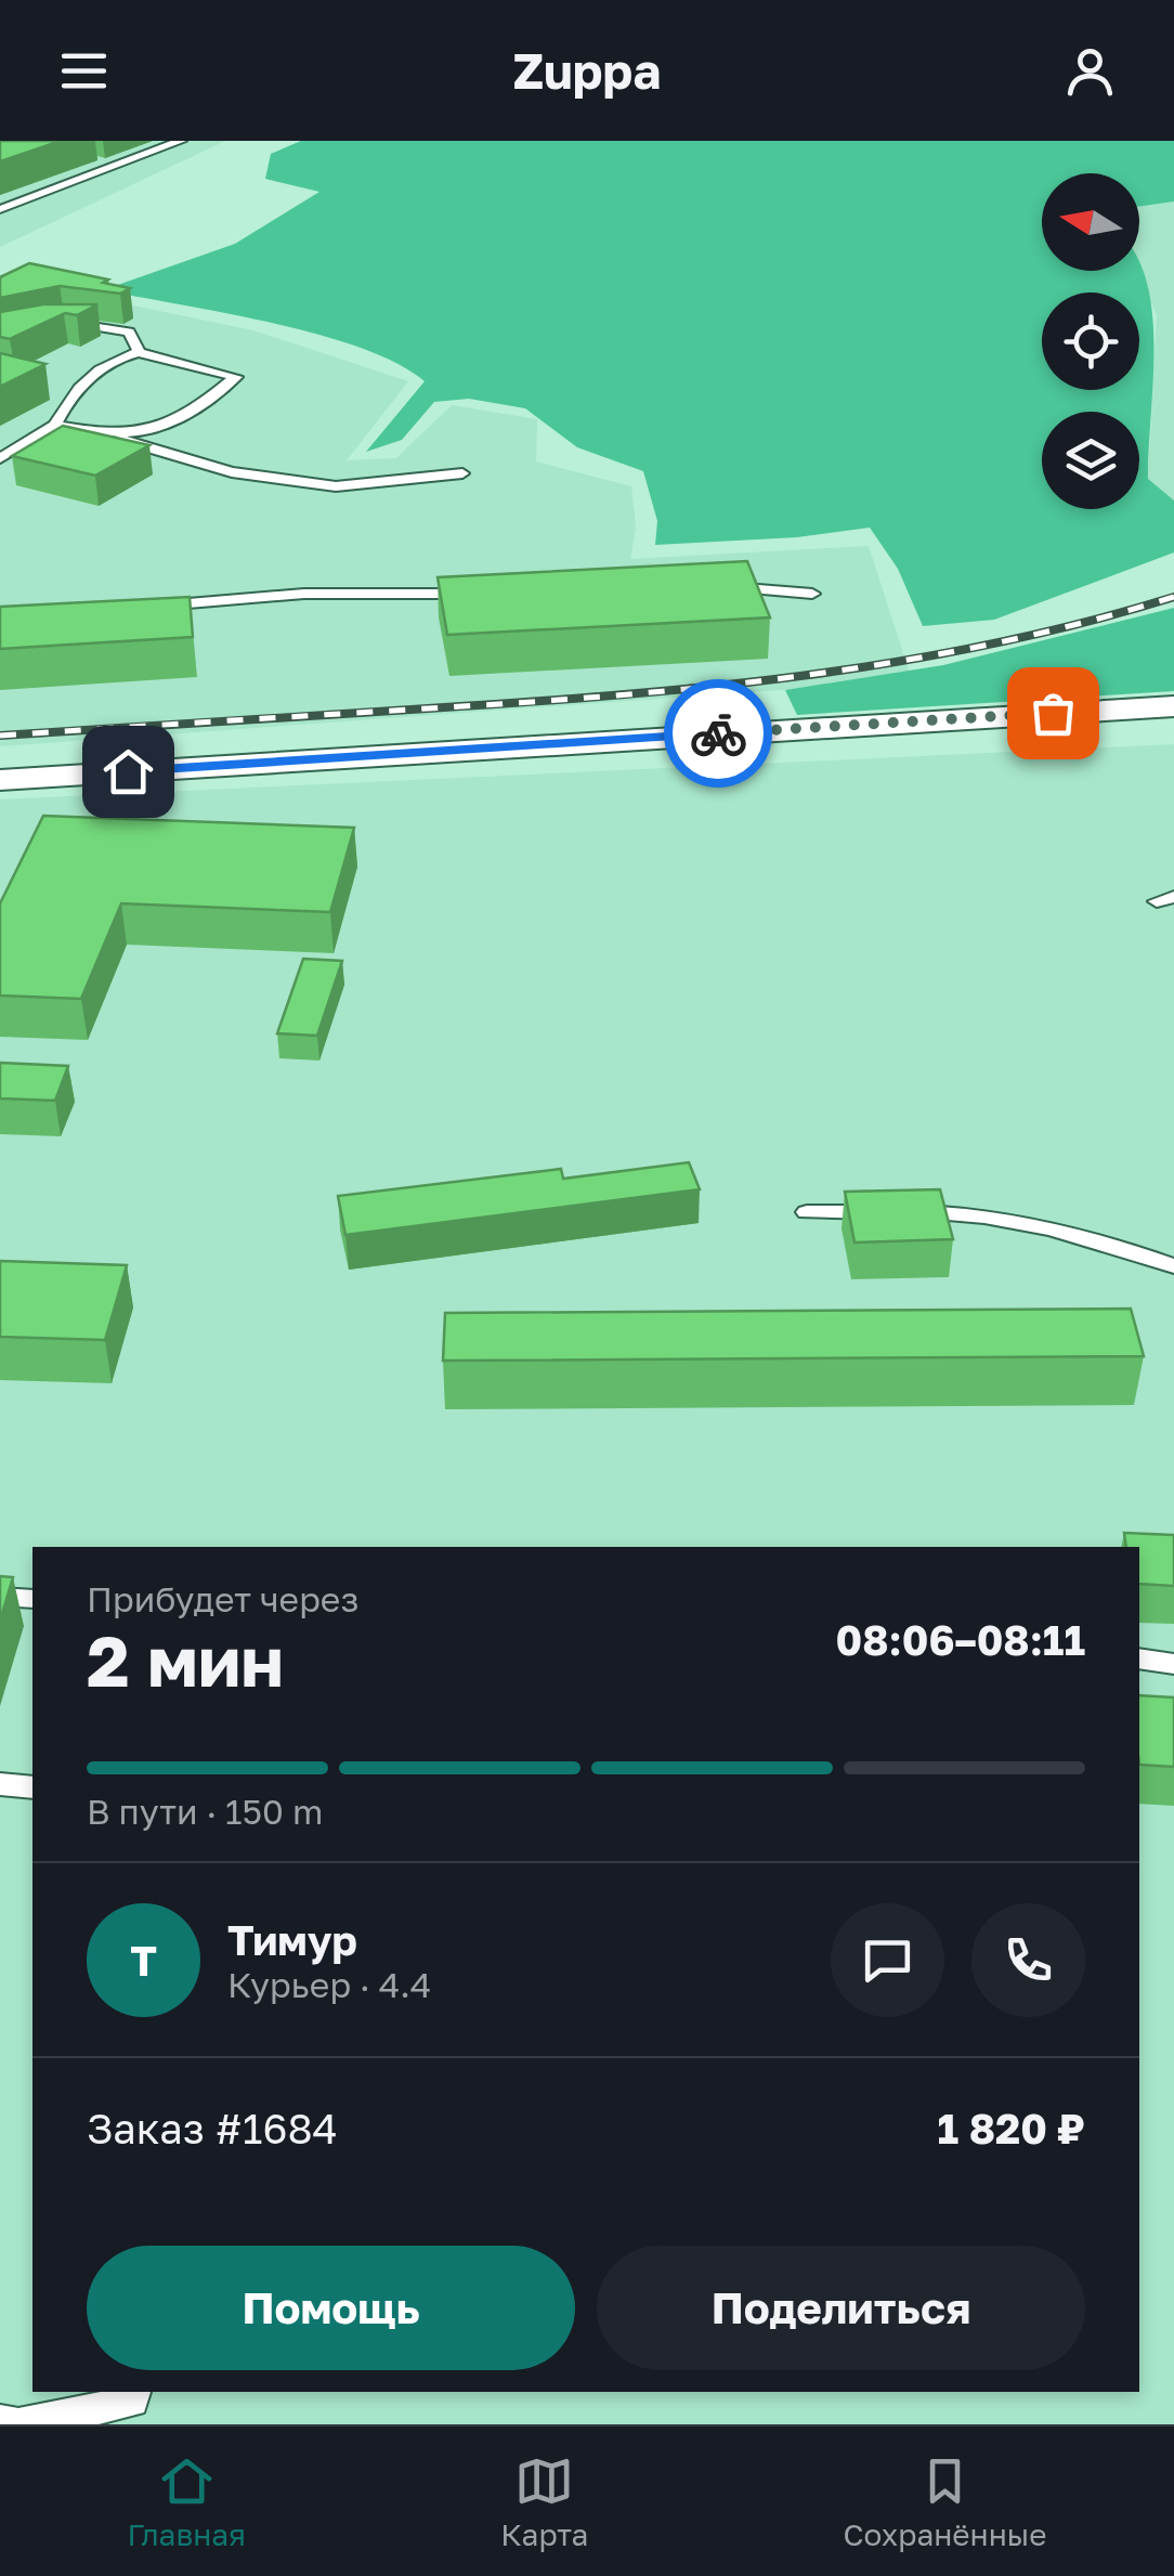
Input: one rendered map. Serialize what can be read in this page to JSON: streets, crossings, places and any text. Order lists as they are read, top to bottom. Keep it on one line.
{"north":"left","page":{"header":"Zuppa","heading":["2 мин","Прибудет через","08:06–08:11"],"panel":["Тимур","Курьер · 4.4","Заказ #1684","1 820 ₽"],"bar":"В пути · 150 m","round":"Т","buttons":["Помощь","Поделиться"],"tabs":["Главная","Карта","Сохранённые"]}}
